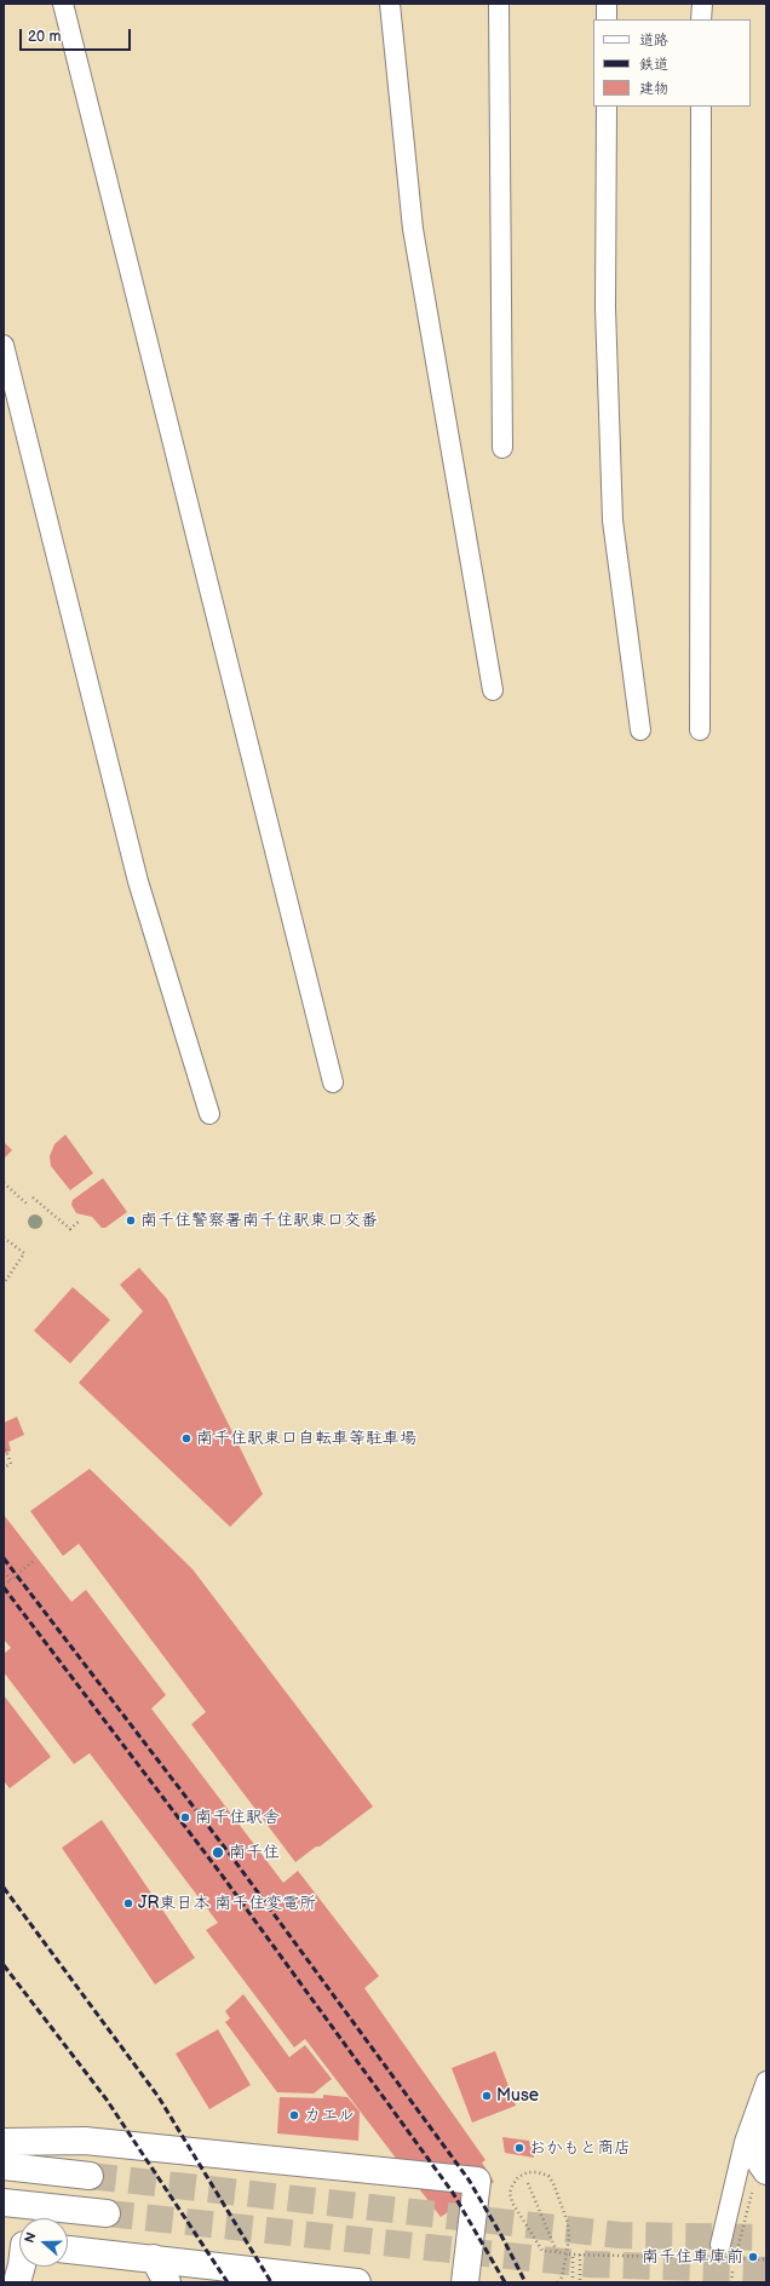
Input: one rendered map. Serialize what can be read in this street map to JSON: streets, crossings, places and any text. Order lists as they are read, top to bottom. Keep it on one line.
{"places":["南千住警察署南千住駅東口交番","南千住駅東口自転車等駐車場","南千住駅舎","南千住","JR東日本 南千住変電所","Muse","カエル","おかもと商店","南千住車庫前"],"legend":["道路","鉄道","建物"],"scale_bar":"20 m","north":"left"}
